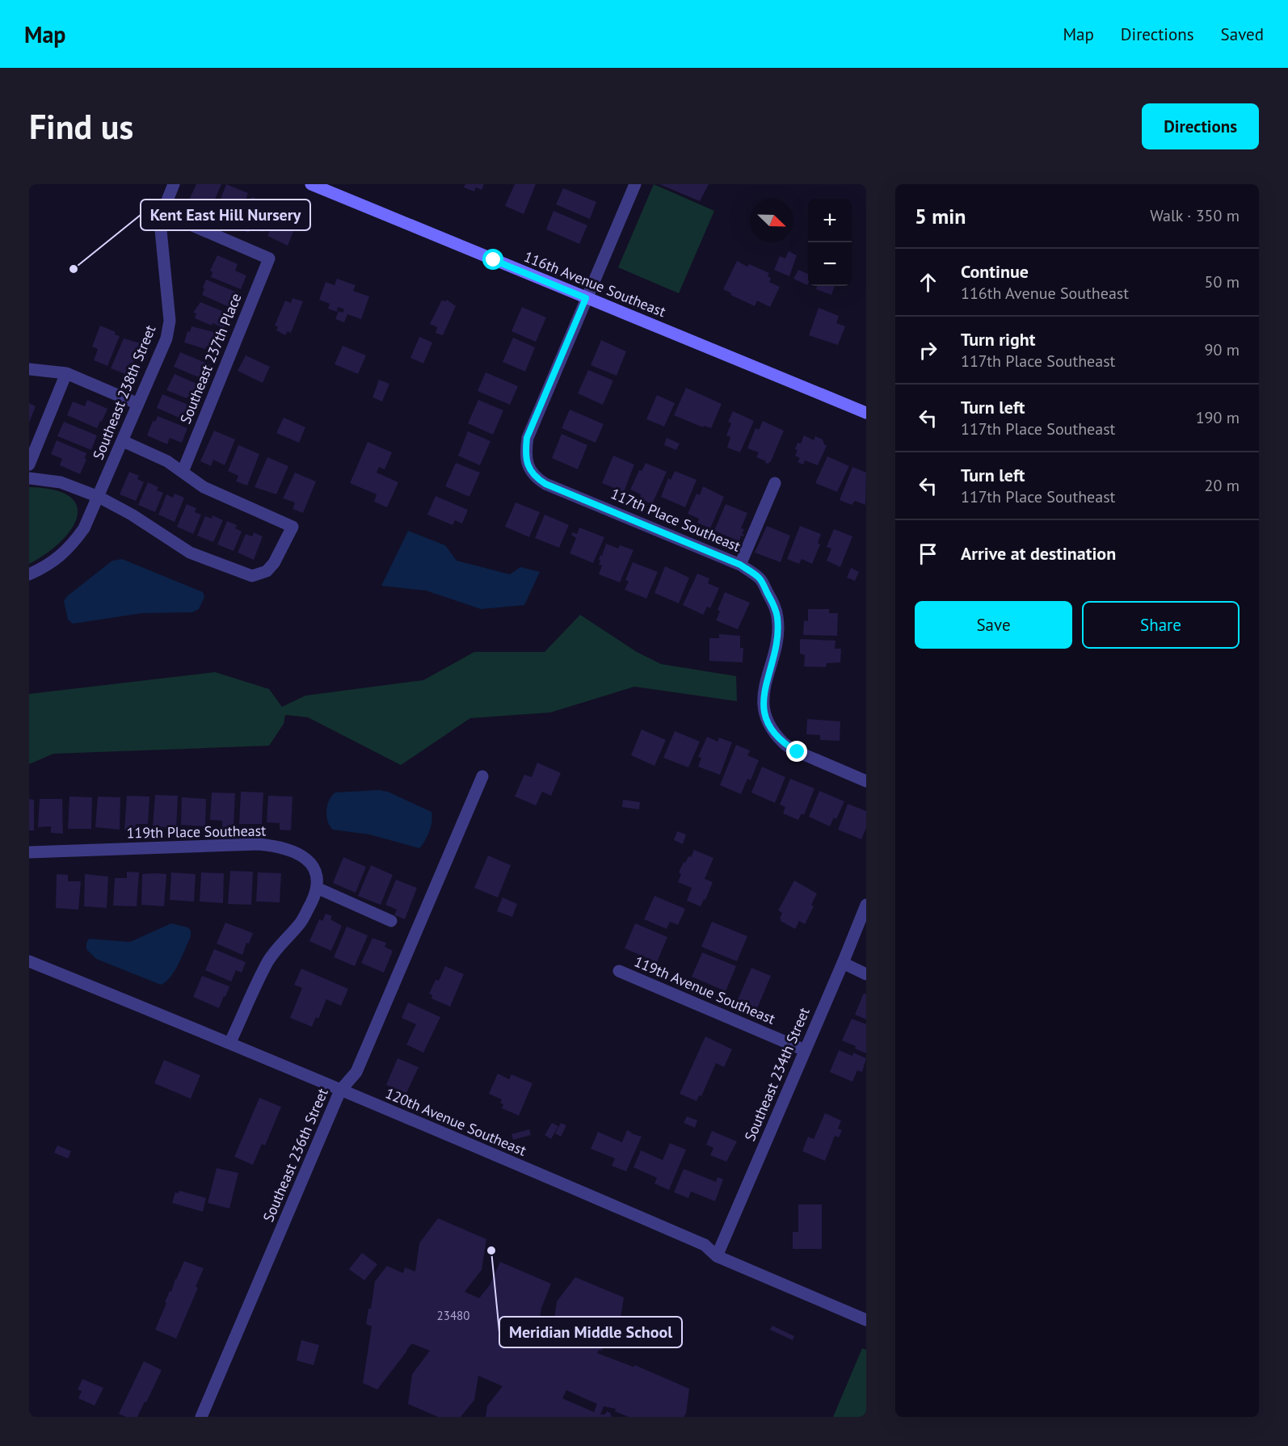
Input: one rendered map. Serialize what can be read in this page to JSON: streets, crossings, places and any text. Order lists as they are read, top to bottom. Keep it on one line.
{"streets":{"main road":["116th Avenue Southeast"],"street":["Southeast 237th Place","Southeast 238th Street","117th Place Southeast","119th Place Southeast","119th Avenue Southeast","Southeast 234th Street","120th Avenue Southeast","Southeast 236th Street"]},"crossings":[["116th Avenue Southeast","117th Place Southeast"],["Southeast 237th Place","Southeast 238th Street"],["119th Avenue Southeast","Southeast 234th Street"],["Southeast 234th Street","120th Avenue Southeast"],["120th Avenue Southeast","Southeast 236th Street"]],"places":["Kent East Hill Nursery","Meridian Middle School"],"house_numbers":["23480"],"north":"bottom right","page":{"header":"Map","nav":["Map","Directions","Saved"],"buttons":["Directions",["Save","Share"]],"title":"Find us","heading":["5 min","Walk · 350 m"],"map_buttons":["+","−"],"list":[["Continue","116th Avenue Southeast","50 m"],["Turn right","117th Place Southeast","90 m"],["Turn left","117th Place Southeast","190 m"],["Turn left","117th Place Southeast","20 m"],"Arrive at destination"]}}
